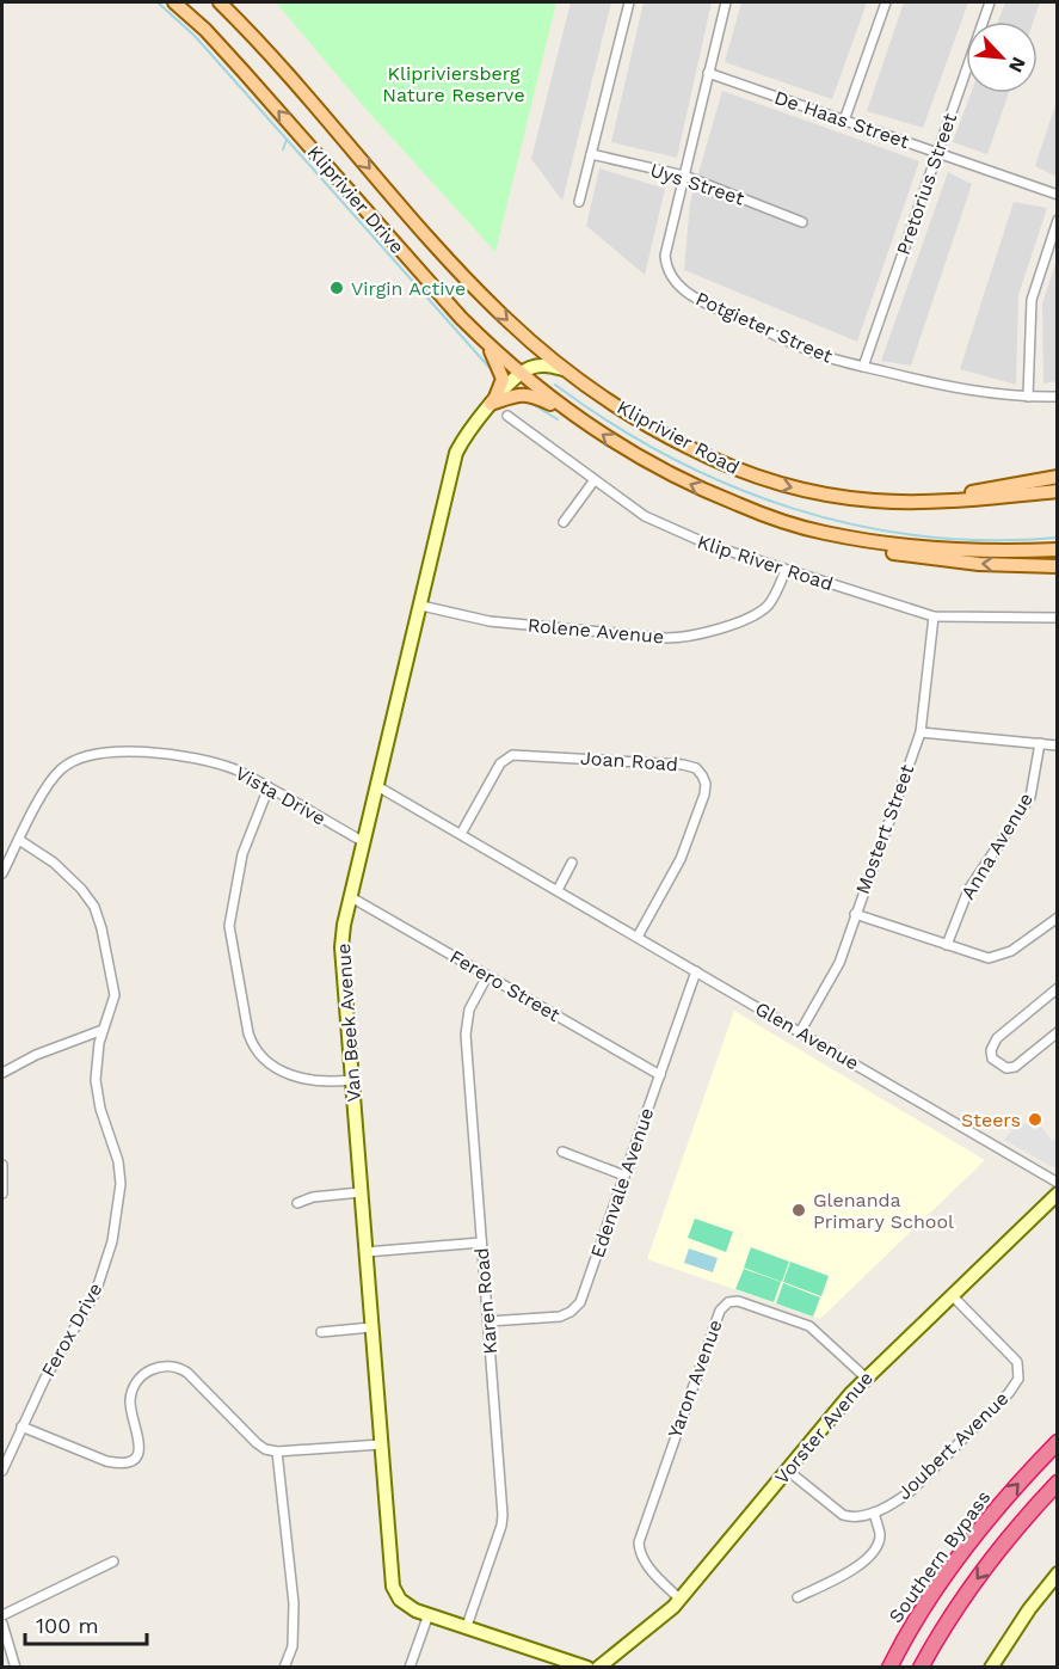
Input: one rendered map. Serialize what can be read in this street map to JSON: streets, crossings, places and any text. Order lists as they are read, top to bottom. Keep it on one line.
{"streets":{"highway":["Southern Bypass"],"main road":["Kliprivier Drive","Kliprivier Road"],"street":["De Haas Street","Uys Street","Pretorius Street","Potgieter Street","Klip River Road","Rolene Avenue","Joan Road","Vista Drive","Mostert Street","Anna Avenue","Ferero Street","Van Beek Avenue","Glen Avenue","Edenvale Avenue","Karen Road","Ferox Drive","Yaron Avenue","Vorster Avenue","Joubert Avenue"]},"crossings":[["De Haas Street","Pretorius Street"],["De Haas Street","Potgieter Street"],["Uys Street","Potgieter Street"],["Pretorius Street","Potgieter Street"],["Kliprivier Drive","Kliprivier Road"],["Kliprivier Drive","Van Beek Avenue"],["Klip River Road","Rolene Avenue"],["Klip River Road","Mostert Street"],["Rolene Avenue","Van Beek Avenue"],["Joan Road","Glen Avenue"],["Vista Drive","Van Beek Avenue"],["Vista Drive","Ferox Drive"],["Mostert Street","Glen Avenue"],["Ferero Street","Van Beek Avenue"],["Ferero Street","Edenvale Avenue"],["Ferero Street","Karen Road"],["Van Beek Avenue","Glen Avenue"],["Glen Avenue","Edenvale Avenue"],["Edenvale Avenue","Karen Road"],["Yaron Avenue","Vorster Avenue"],["Vorster Avenue","Joubert Avenue"]],"parks":["Klipriviersberg Nature Reserve"],"places":["Virgin Active","Steers","Glenanda Primary School"],"scale_bar":"100 m","north":"bottom right"}
